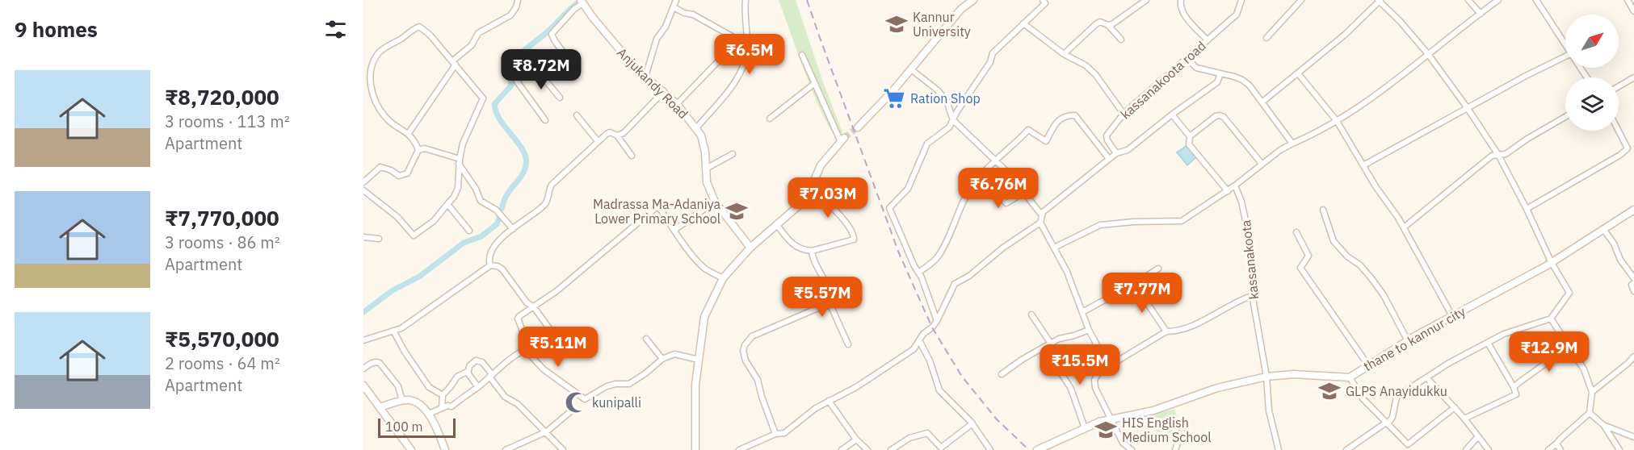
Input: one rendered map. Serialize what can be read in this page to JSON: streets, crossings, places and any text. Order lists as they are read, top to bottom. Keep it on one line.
{"streets":{"street":["kassanakoota road","Anjukandy Road","kassanakoota","thane to kannur city"]},"crossings":[["kassanakoota","thane to kannur city"]],"places":{"school or university":["Kannur University","Madrassa Ma-Adaniya Lower Primary School","GLPS Anayidukku","HIS English Medium School"],"supermarket":["Ration Shop"],"mosque":["kunipalli"]},"scale_bar":"100 m","north":"top right","page":{"heading":"9 homes","price":["₹6.5M","₹8.72M","₹6.76M","₹7.03M","₹7.77M","₹5.57M","₹5.11M","₹12.9M","₹15.5M"],"list":[{"name":"₹8,720,000","note":"3 rooms · 113 m² · Apartment"},{"name":"₹7,770,000","note":"3 rooms · 86 m² · Apartment"},{"name":"₹5,570,000","note":"2 rooms · 64 m² · Apartment"}],"scale":"100 m"}}
